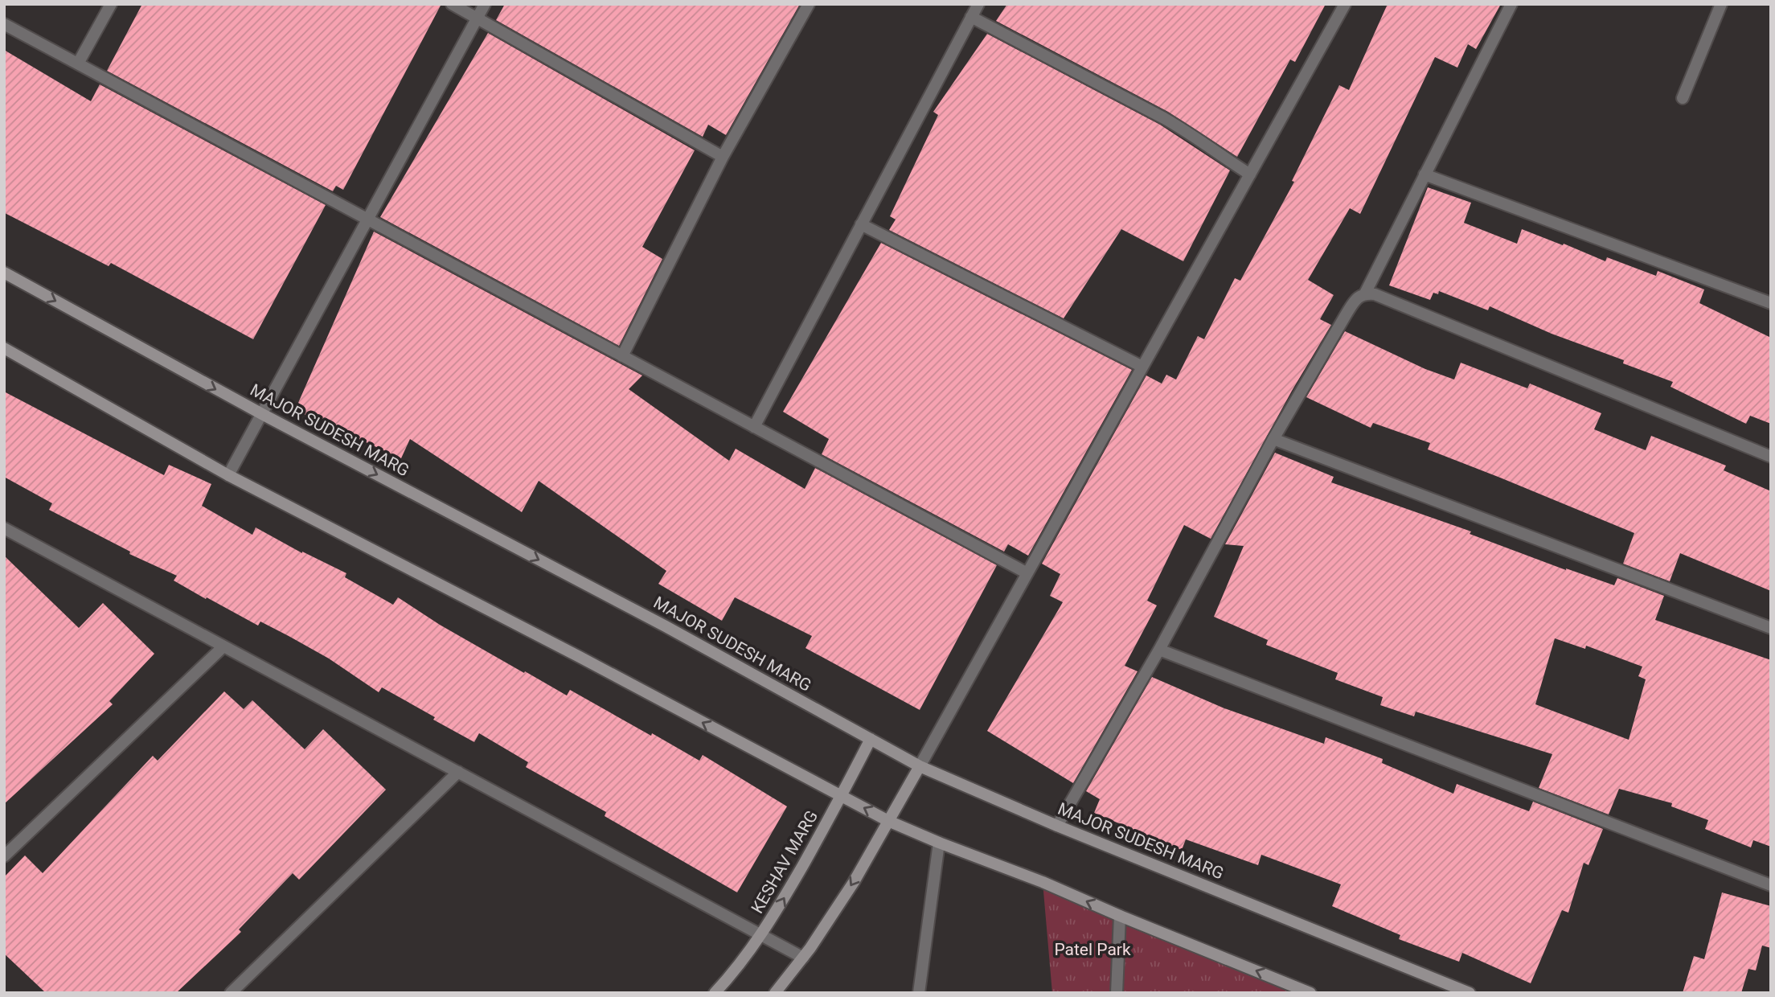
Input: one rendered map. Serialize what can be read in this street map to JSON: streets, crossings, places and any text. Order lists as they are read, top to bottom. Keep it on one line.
{"streets":{"street":["MAJOR SUDESH MARG","KESHAV MARG"]},"crossings":[["MAJOR SUDESH MARG","KESHAV MARG"]],"parks":["Patel Park"]}
